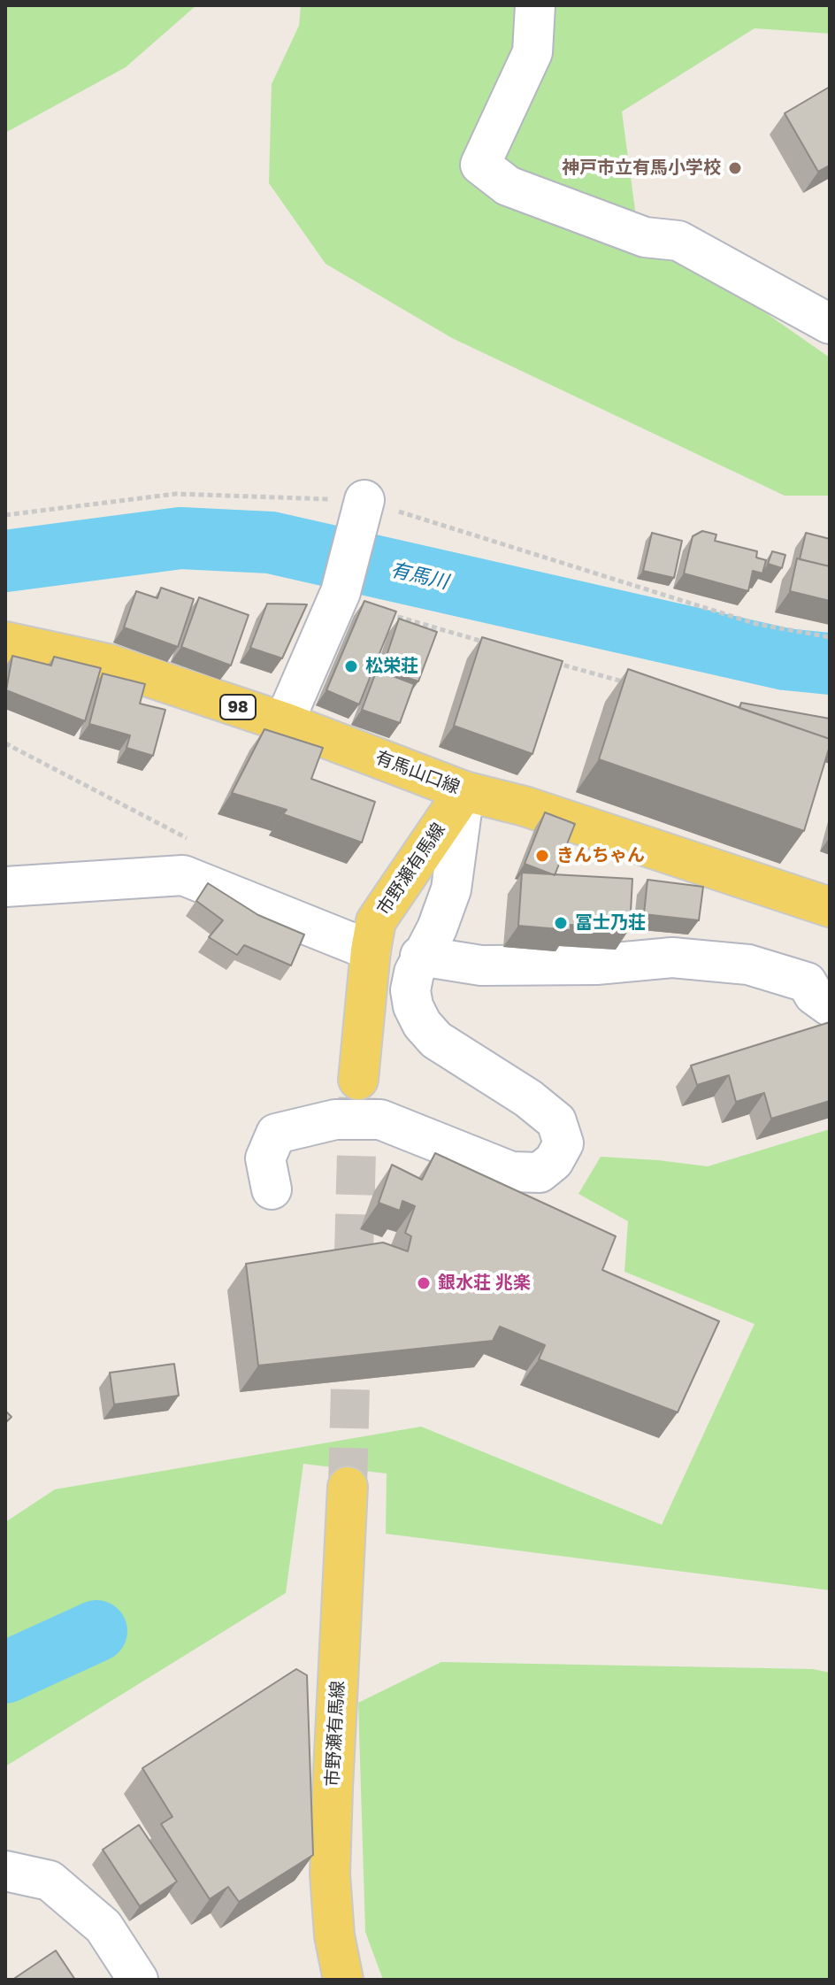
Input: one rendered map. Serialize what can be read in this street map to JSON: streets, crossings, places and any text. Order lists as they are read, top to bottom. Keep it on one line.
{"streets":{"main road":["98","有馬山口線","市野瀬有馬線"]},"crossings":[["有馬山口線","市野瀬有馬線"]],"water":["有馬川"],"places":["神戸市立有馬小学校","松栄荘","きんちゃん","冨士乃荘","銀水荘 兆楽"]}
